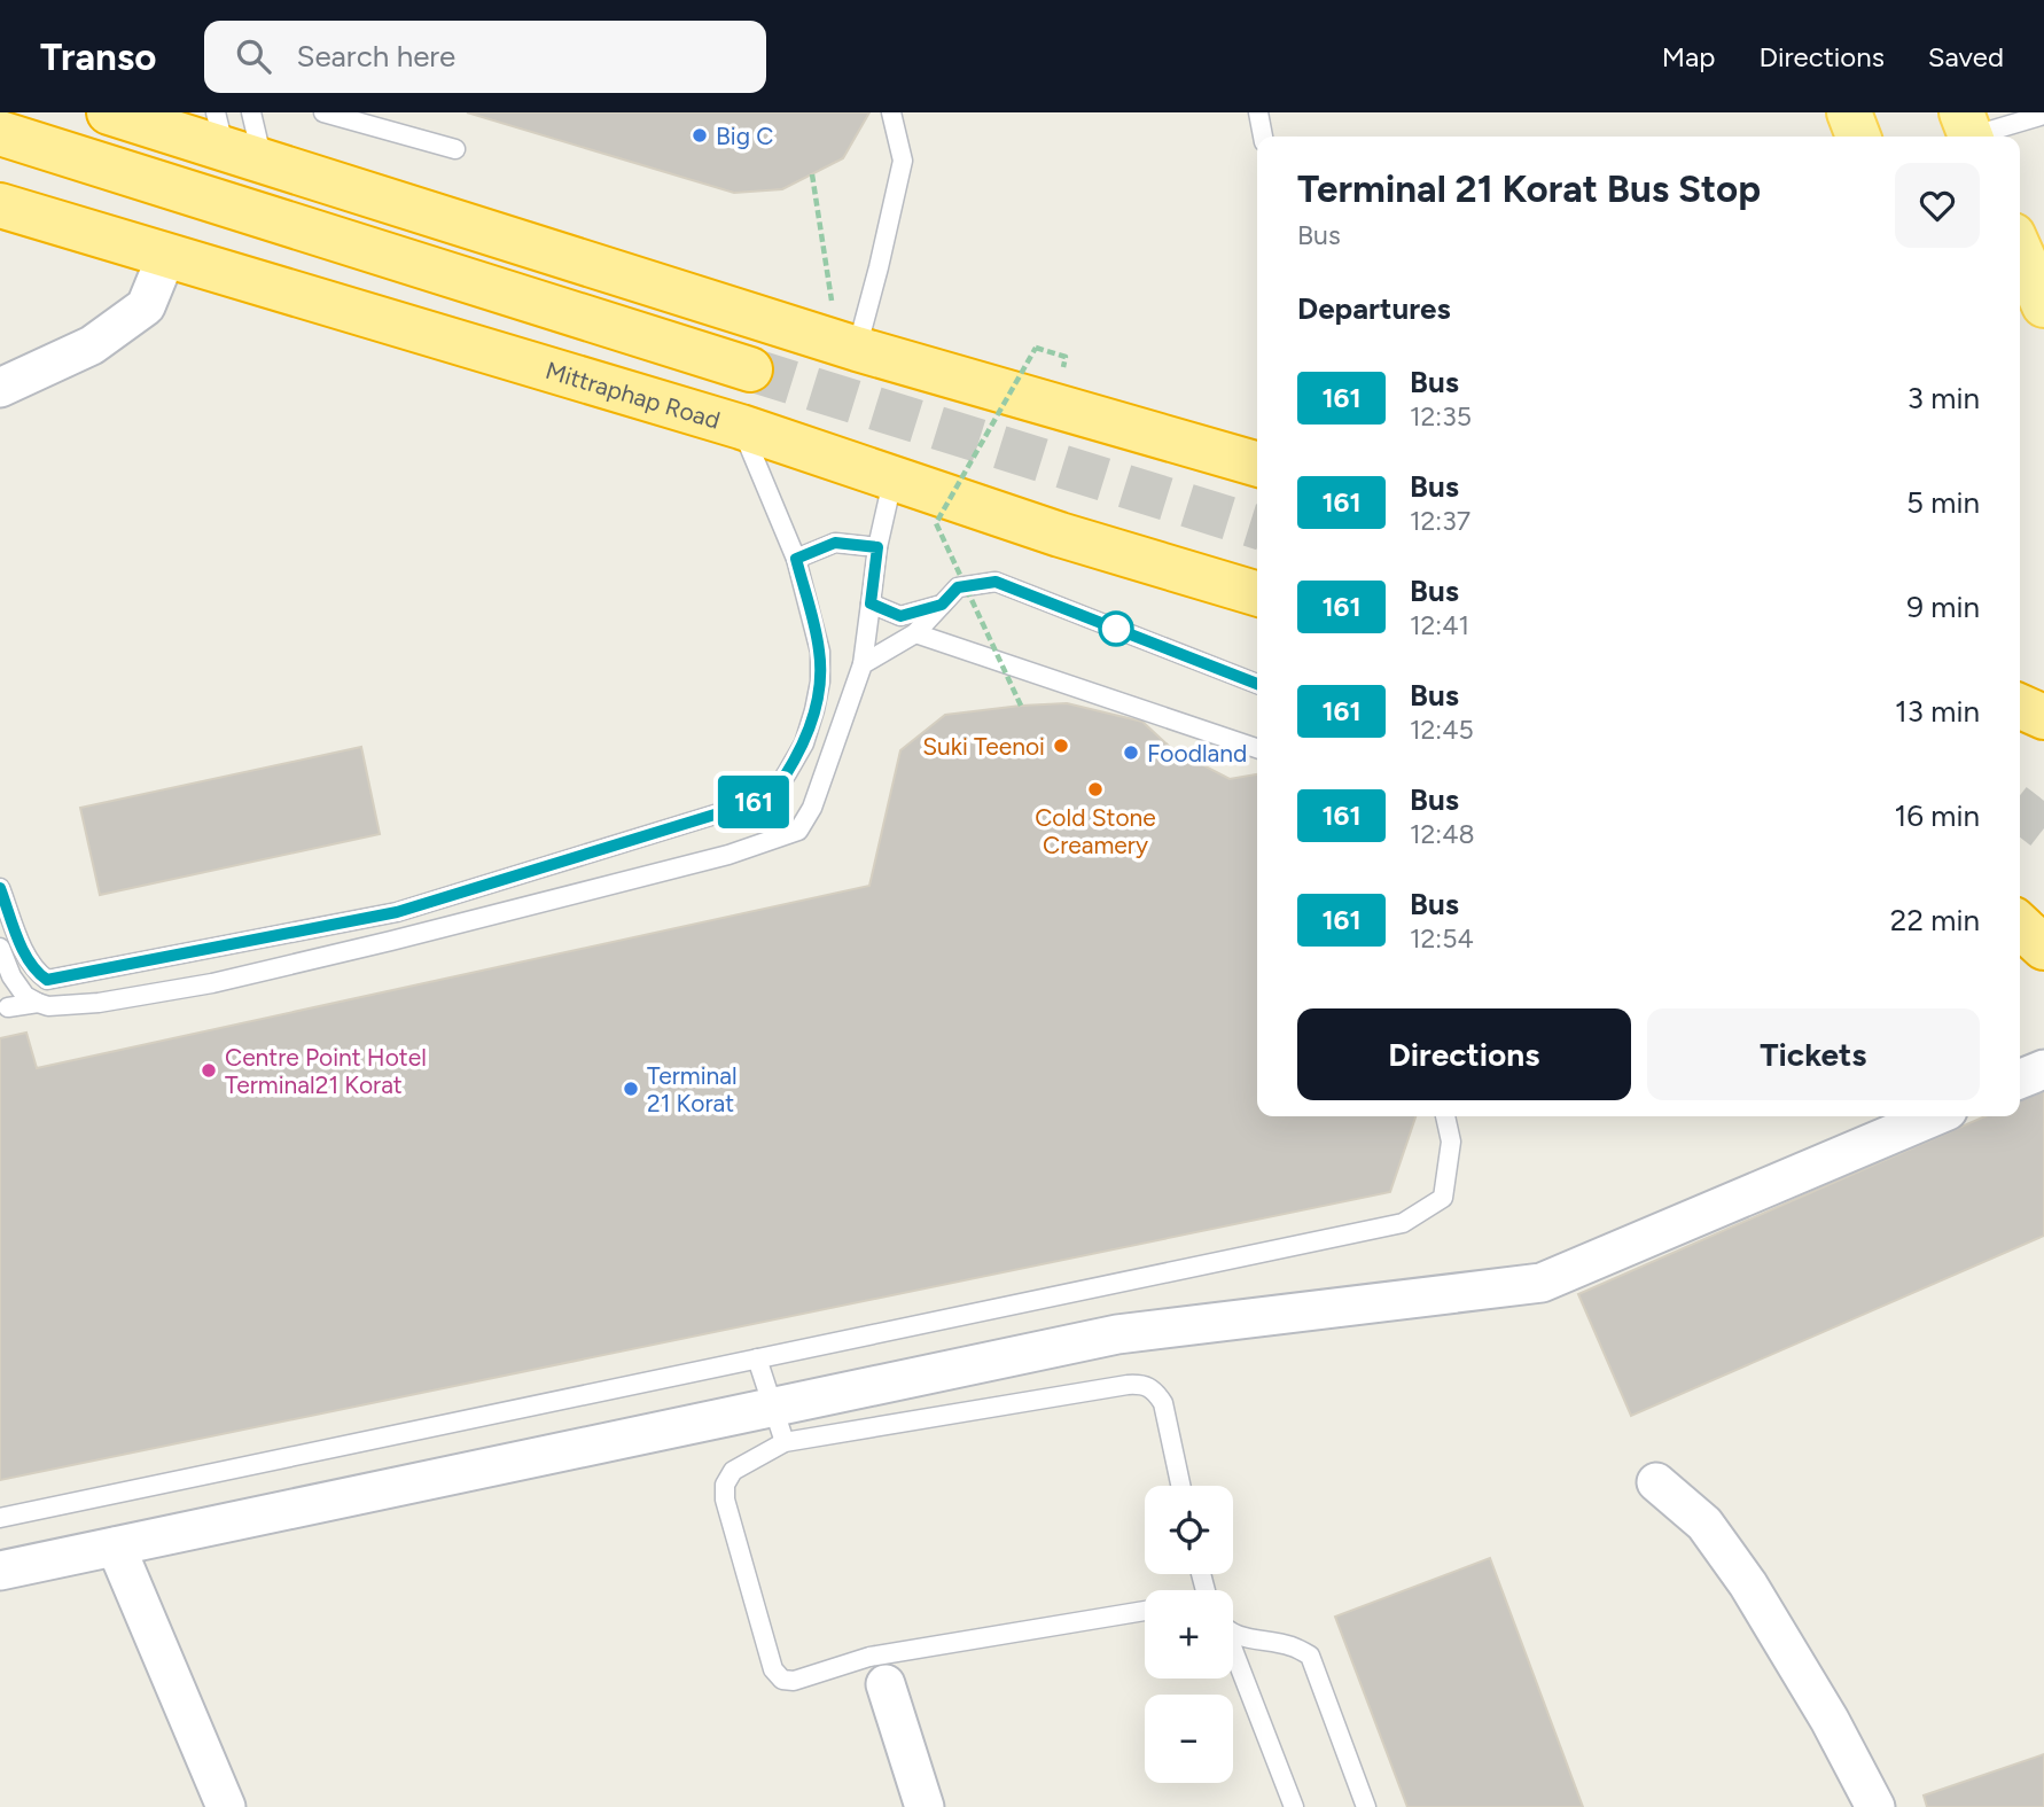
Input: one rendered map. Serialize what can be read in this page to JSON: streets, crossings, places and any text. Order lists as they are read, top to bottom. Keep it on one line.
{"streets":{"highway":["Mittraphap Road"]},"places":["Big C","Suki Teenoi","Foodland","Cold Stone Creamery","Centre Point Hotel Terminal21 Korat","Terminal 21 Korat"],"lines":["bus line 161"],"page":{"header":"Transo","search":"Search here","nav":["Map","Directions","Saved"],"on_map":"161","heading":[["Terminal 21 Korat Bus Stop","Bus"],"Departures"],"list":[{"mark":"161","name":"Bus","note":"12:35","value":"3 min"},{"mark":"161","name":"Bus","note":"12:37","value":"5 min"},{"mark":"161","name":"Bus","note":"12:41","value":"9 min"},{"mark":"161","name":"Bus","note":"12:45","value":"13 min"},{"mark":"161","name":"Bus","note":"12:48","value":"16 min"},{"mark":"161","name":"Bus","note":"12:54","value":"22 min"}],"buttons":["Directions","Tickets"],"map_buttons":["+","−"]}}
